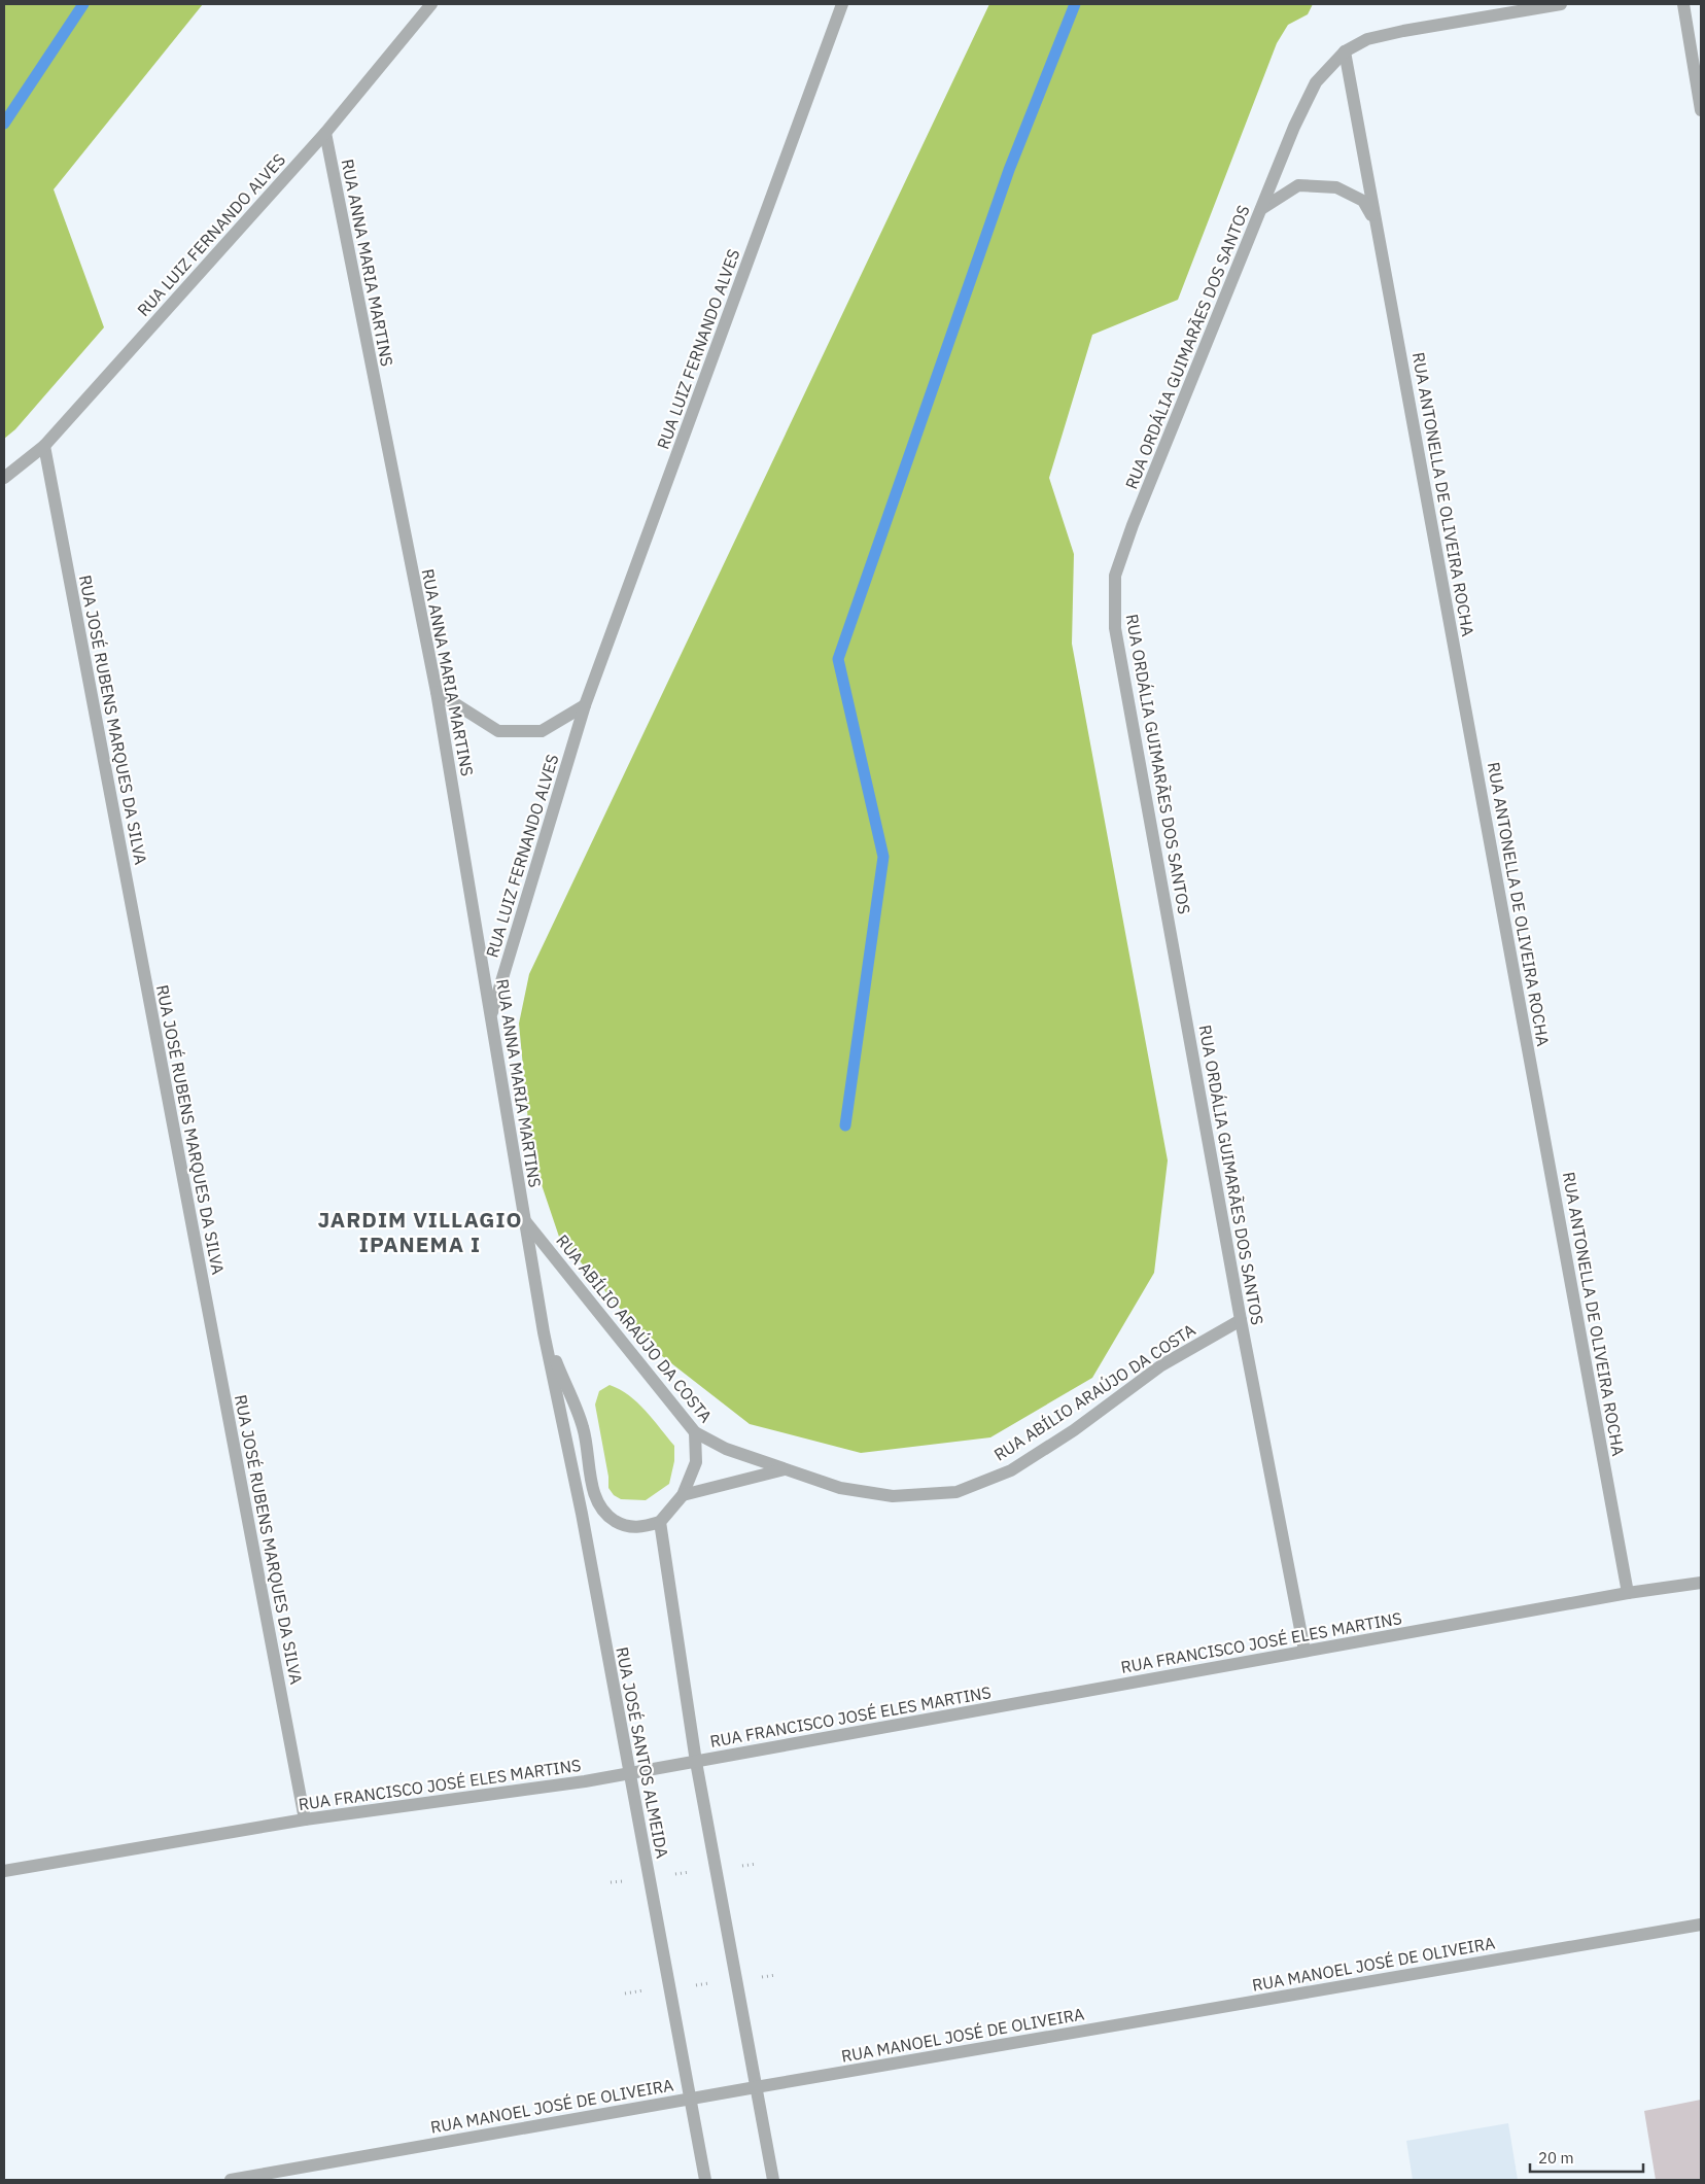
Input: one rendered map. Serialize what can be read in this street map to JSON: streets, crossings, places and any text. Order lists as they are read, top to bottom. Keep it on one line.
{"streets":{"street":["RUA LUIZ FERNANDO ALVES","RUA ANNA MARIA MARTINS","RUA ORDÁLIA GUIMARÃES DOS SANTOS","RUA ANTONELLA DE OLIVEIRA ROCHA","RUA JOSÉ RUBENS MARQUES DA SILVA","RUA ABÍLIO ARAÚJO DA COSTA","RUA FRANCISCO JOSÉ ELES MARTINS","RUA JOSÉ SANTOS ALMEIDA","RUA MANOEL JOSÉ DE OLIVEIRA"]},"crossings":[["RUA LUIZ FERNANDO ALVES","RUA ANNA MARIA MARTINS"],["RUA LUIZ FERNANDO ALVES","RUA JOSÉ RUBENS MARQUES DA SILVA"],["RUA ANNA MARIA MARTINS","RUA ABÍLIO ARAÚJO DA COSTA"],["RUA ANNA MARIA MARTINS","RUA JOSÉ SANTOS ALMEIDA"],["RUA ORDÁLIA GUIMARÃES DOS SANTOS","RUA ANTONELLA DE OLIVEIRA ROCHA"],["RUA ORDÁLIA GUIMARÃES DOS SANTOS","RUA ABÍLIO ARAÚJO DA COSTA"],["RUA ORDÁLIA GUIMARÃES DOS SANTOS","RUA FRANCISCO JOSÉ ELES MARTINS"],["RUA ANTONELLA DE OLIVEIRA ROCHA","RUA FRANCISCO JOSÉ ELES MARTINS"],["RUA JOSÉ RUBENS MARQUES DA SILVA","RUA FRANCISCO JOSÉ ELES MARTINS"],["RUA ABÍLIO ARAÚJO DA COSTA","RUA JOSÉ SANTOS ALMEIDA"],["RUA FRANCISCO JOSÉ ELES MARTINS","RUA JOSÉ SANTOS ALMEIDA"],["RUA JOSÉ SANTOS ALMEIDA","RUA MANOEL JOSÉ DE OLIVEIRA"]],"districts":["JARDIM VILLAGIO IPANEMA I"],"scale_bar":"20 m"}
